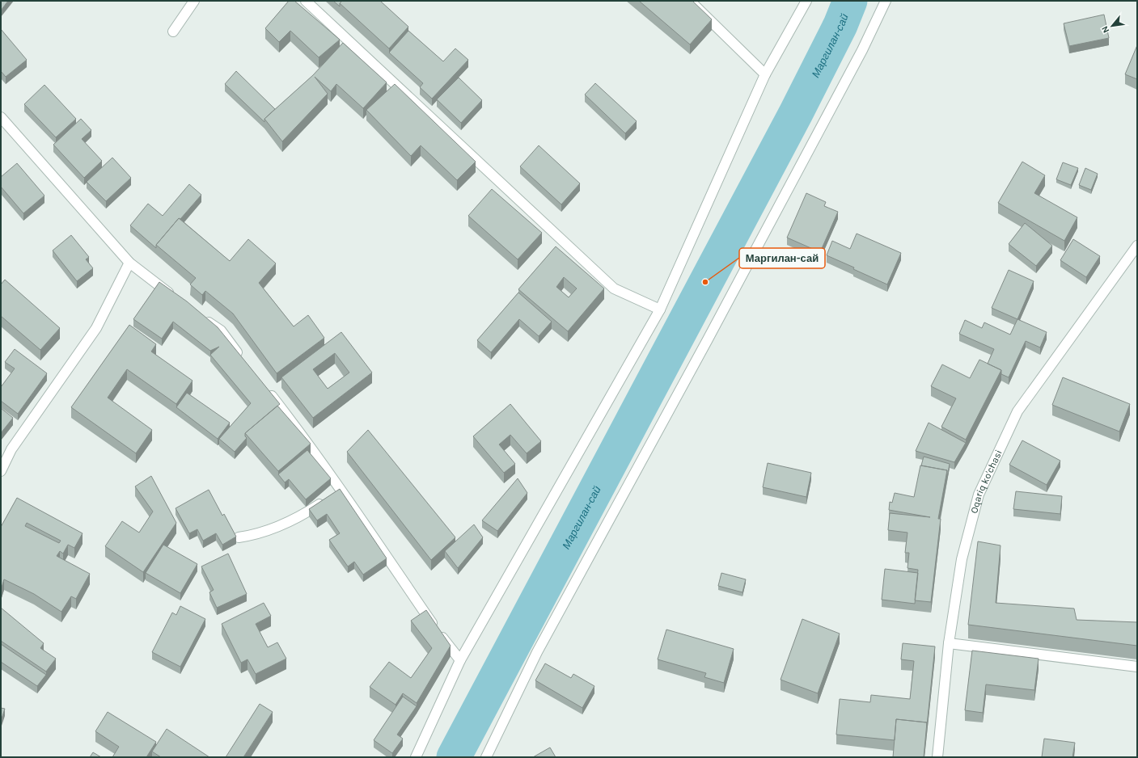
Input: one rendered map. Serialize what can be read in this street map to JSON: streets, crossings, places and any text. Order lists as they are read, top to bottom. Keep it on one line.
{"streets":{"street":["Oqariq ko'chasi"]},"water":["Маргилан-сай"],"places":["Маргилан-сай"],"north":"bottom left"}
